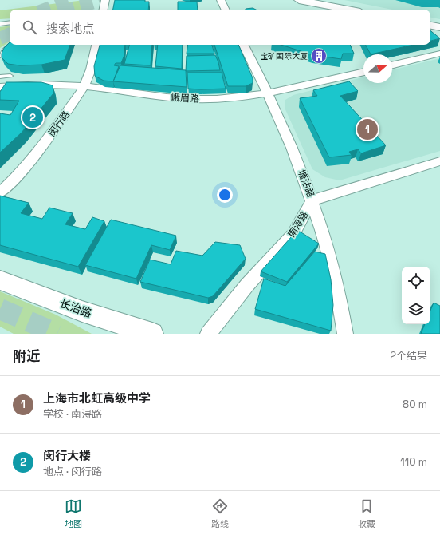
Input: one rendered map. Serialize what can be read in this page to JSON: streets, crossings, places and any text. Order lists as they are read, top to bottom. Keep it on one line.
{"streets":{"main road":["长治路"],"street":["峨眉路","闵行路","塘沽路","南浔路"]},"crossings":[["峨眉路","闵行路"],["峨眉路","塘沽路"],["塘沽路","南浔路"]],"places":{"building":["宝矿国际大厦"]},"north":"right","page":{"search":"搜索地点","pins":["2","1"],"heading":["附近","2个结果"],"list":[{"mark":"1","name":"上海市北虹高级中学","note":"学校 · 南浔路","value":"80 m"},{"mark":"2","name":"闵行大楼","note":"地点 · 闵行路","value":"110 m"}],"nav":["地图","路线","收藏"]}}
